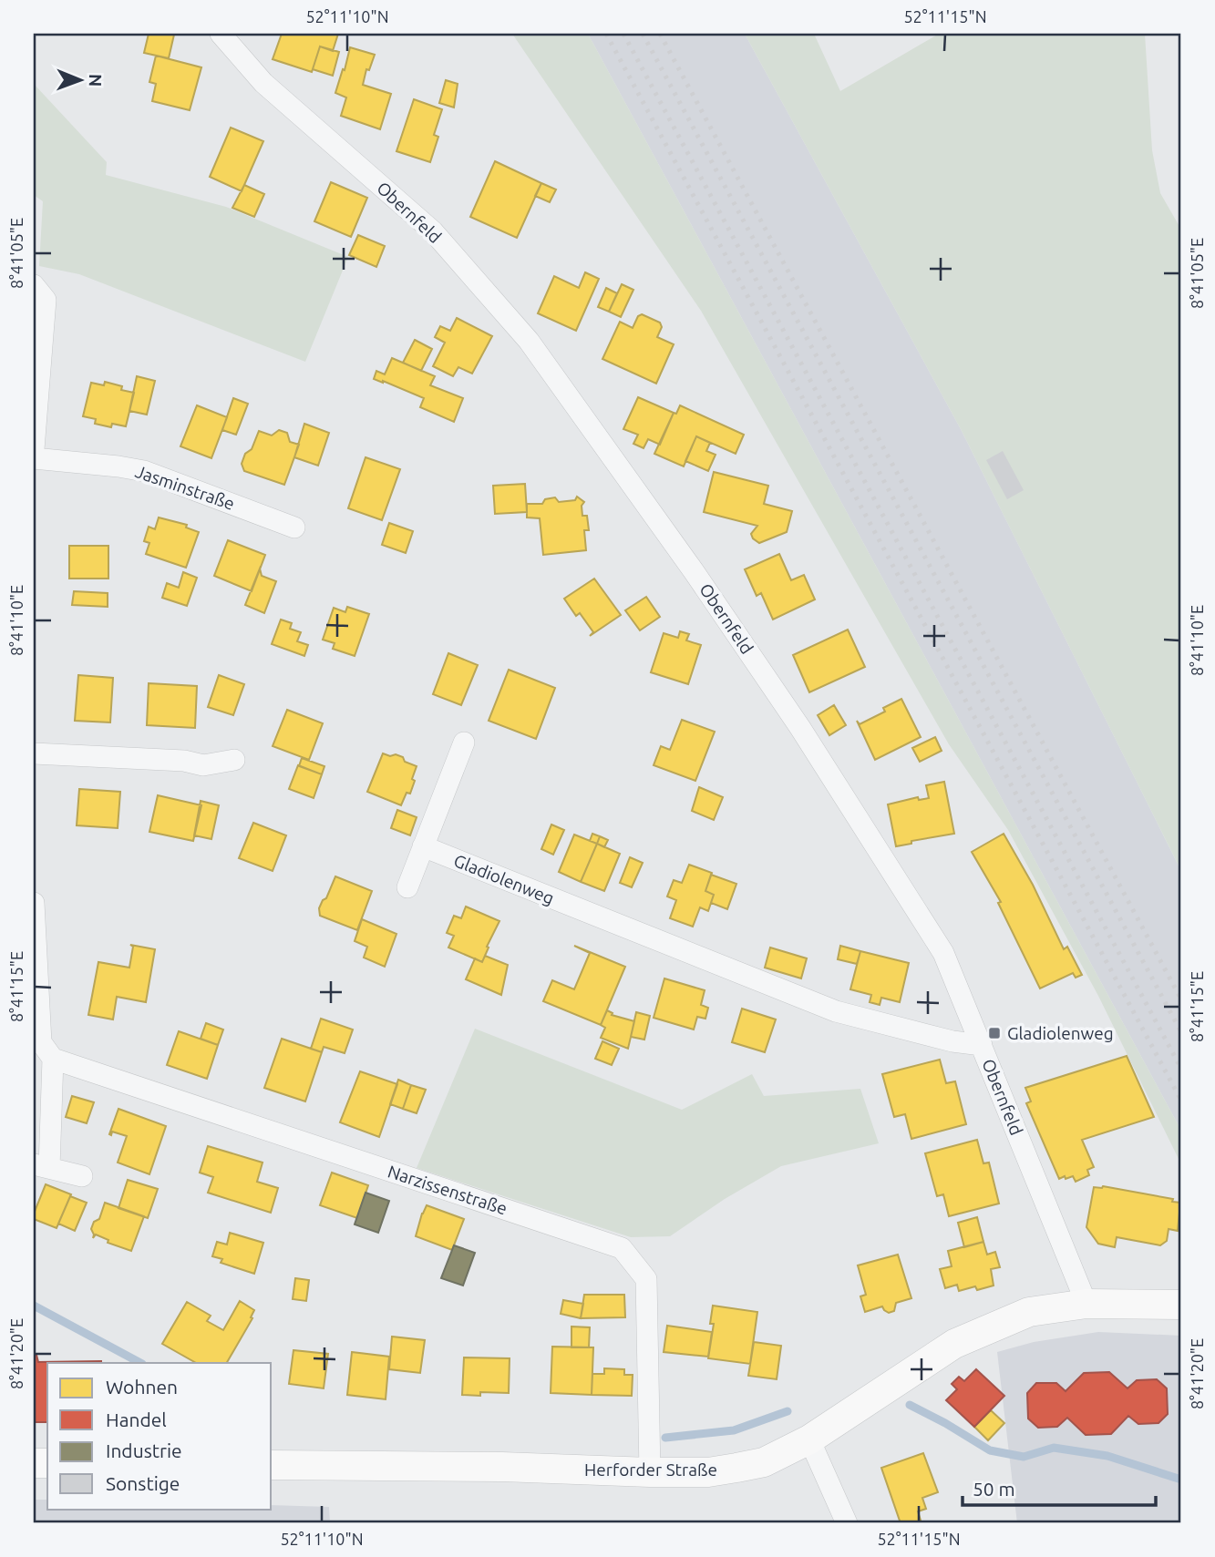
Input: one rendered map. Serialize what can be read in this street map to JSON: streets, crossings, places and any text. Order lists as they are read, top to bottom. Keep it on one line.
{"streets":{"main road":["Herforder Straße"],"street":["Obernfeld","Jasminstraße","Gladiolenweg","Narzissenstraße"]},"crossings":[["Obernfeld","Gladiolenweg"],["Obernfeld","Herforder Straße"],["Narzissenstraße","Herforder Straße"]],"places":{"transit":["Gladiolenweg"]},"legend":["Wohnen","Handel","Industrie","Sonstige"],"scale_bar":"50 m","north":"right","coordinates":["52°11'10\"N","52°11'15\"N","8°41'05\"E","8°41'10\"E","8°41'15\"E","8°41'20\"E"]}
